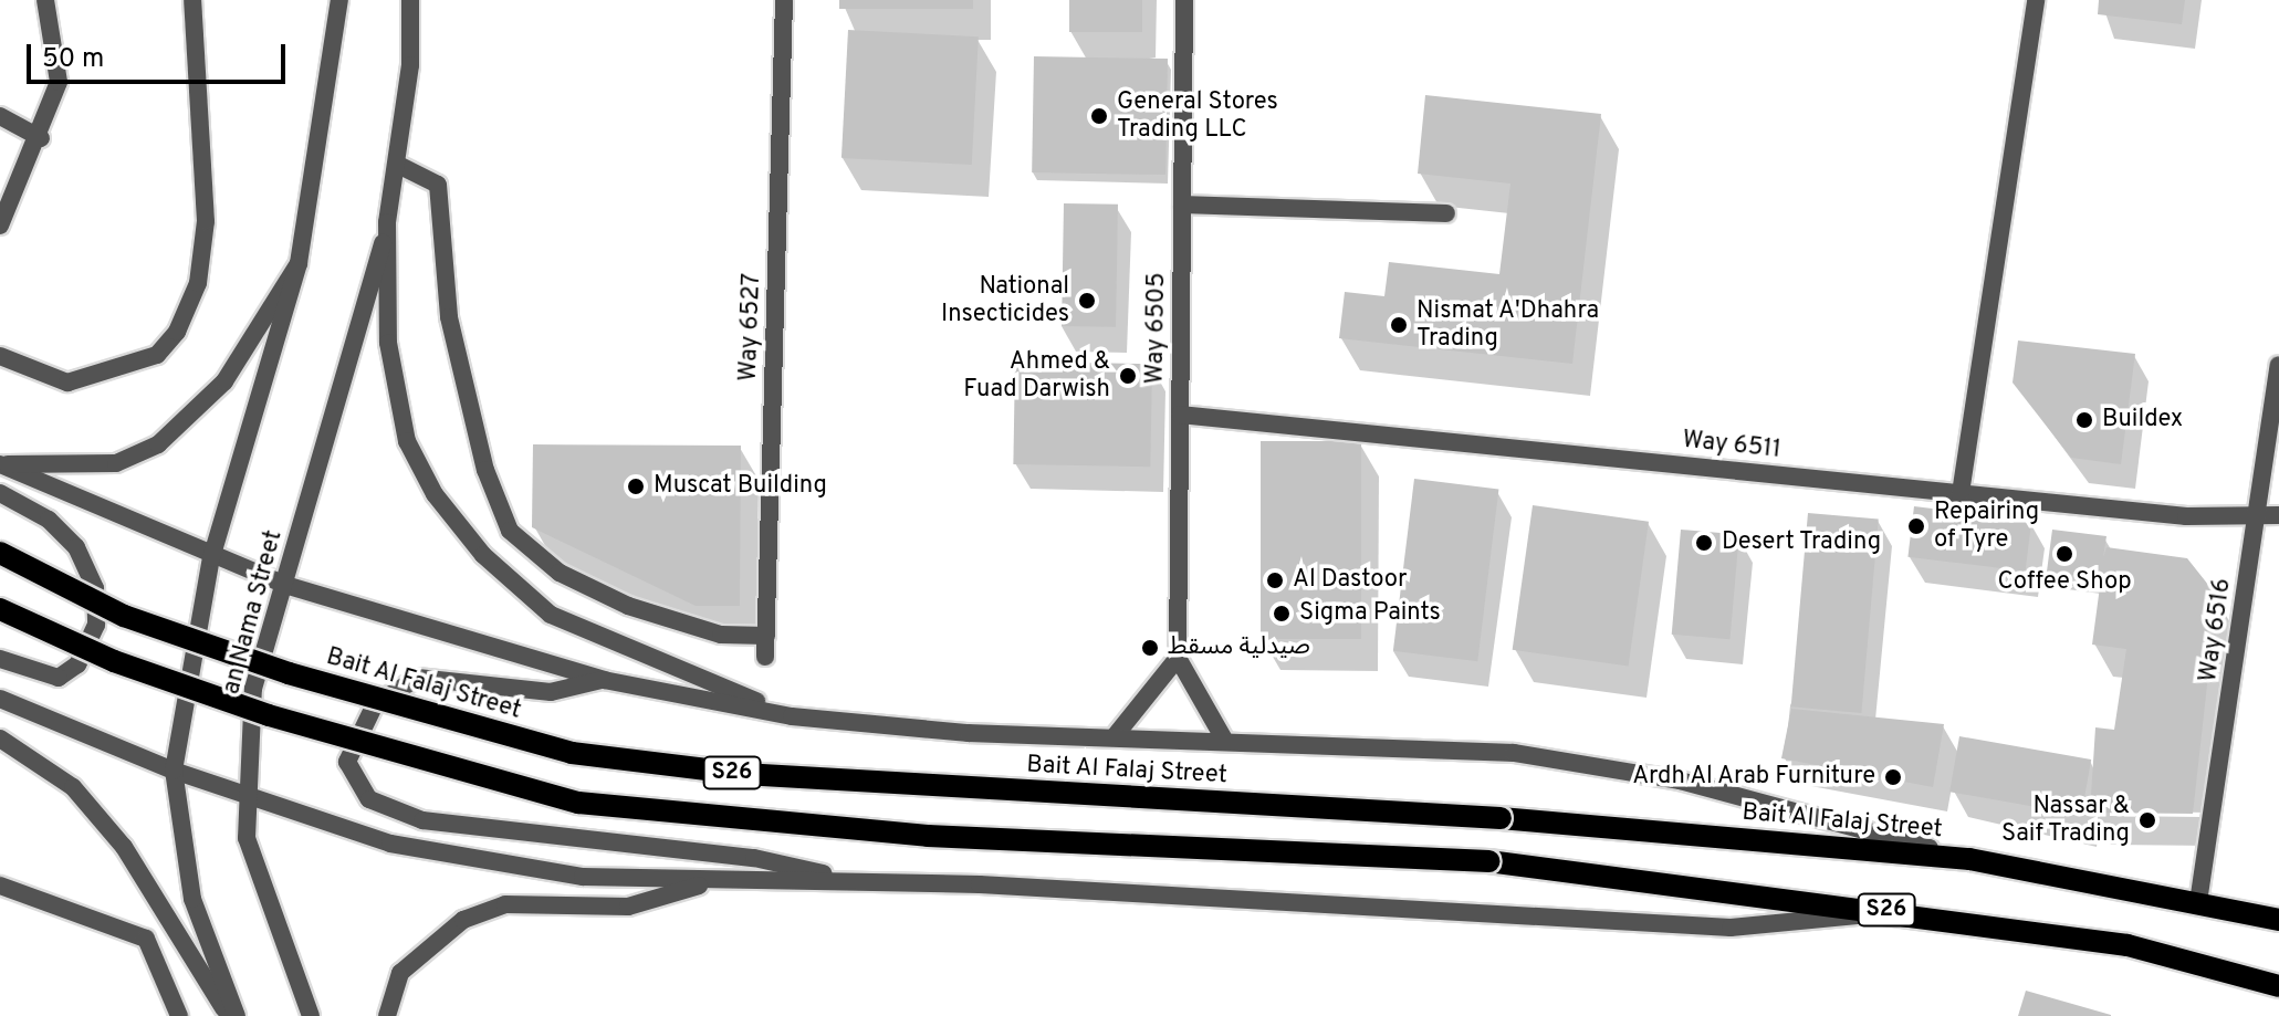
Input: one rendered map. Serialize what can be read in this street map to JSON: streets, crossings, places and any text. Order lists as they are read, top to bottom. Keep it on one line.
{"streets":{"main road":["Bait Al Falaj Street","S26"],"street":["Way 6527","Way 6505","Way 6511","an Nama Street","Way 6516"]},"crossings":[["Way 6505","Way 6511"],["Way 6511","Way 6516"],["Way 6516","Bait Al Falaj Street"]],"places":["General Stores Trading LLC","National Insecticides","Nismat A'Dhahra Trading","Ahmed & Fuad Darwish","Buildex","Muscat Building","Repairing of Tyre","Desert Trading","Coffee Shop","Al Dastoor","Sigma Paints","صيدلية مسقط","Ardh Al Arab Furniture","Nassar & Saif Trading"],"scale_bar":"50 m"}
